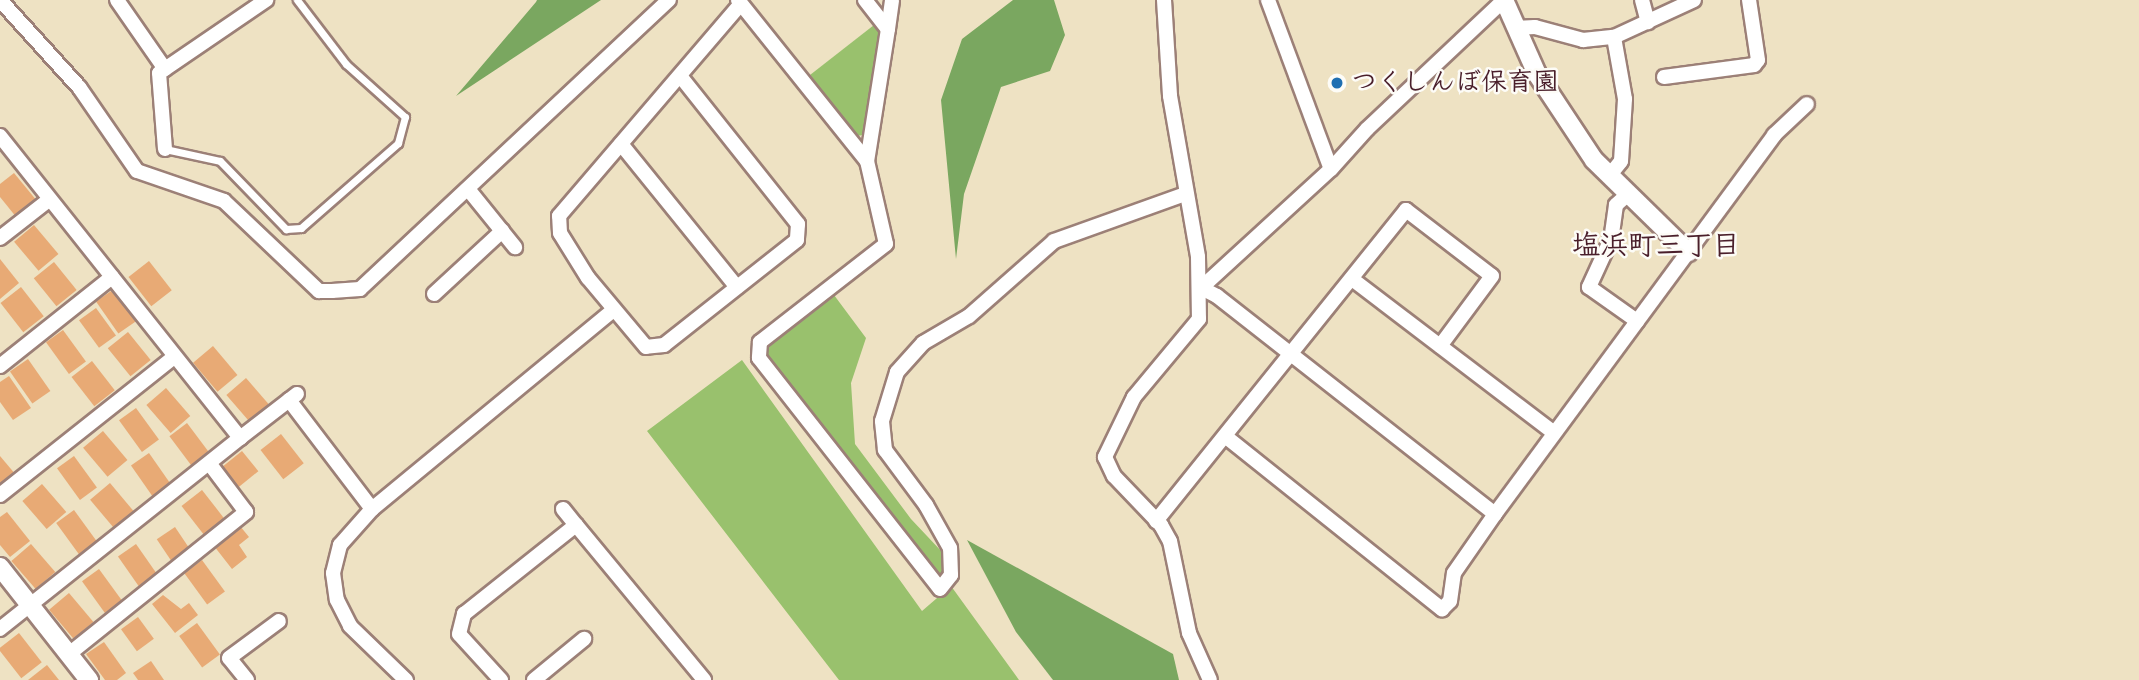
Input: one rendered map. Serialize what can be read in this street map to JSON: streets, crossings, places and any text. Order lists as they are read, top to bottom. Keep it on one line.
{"districts":["塩浜町三丁目"],"places":["つくしんぼ保育園"]}
